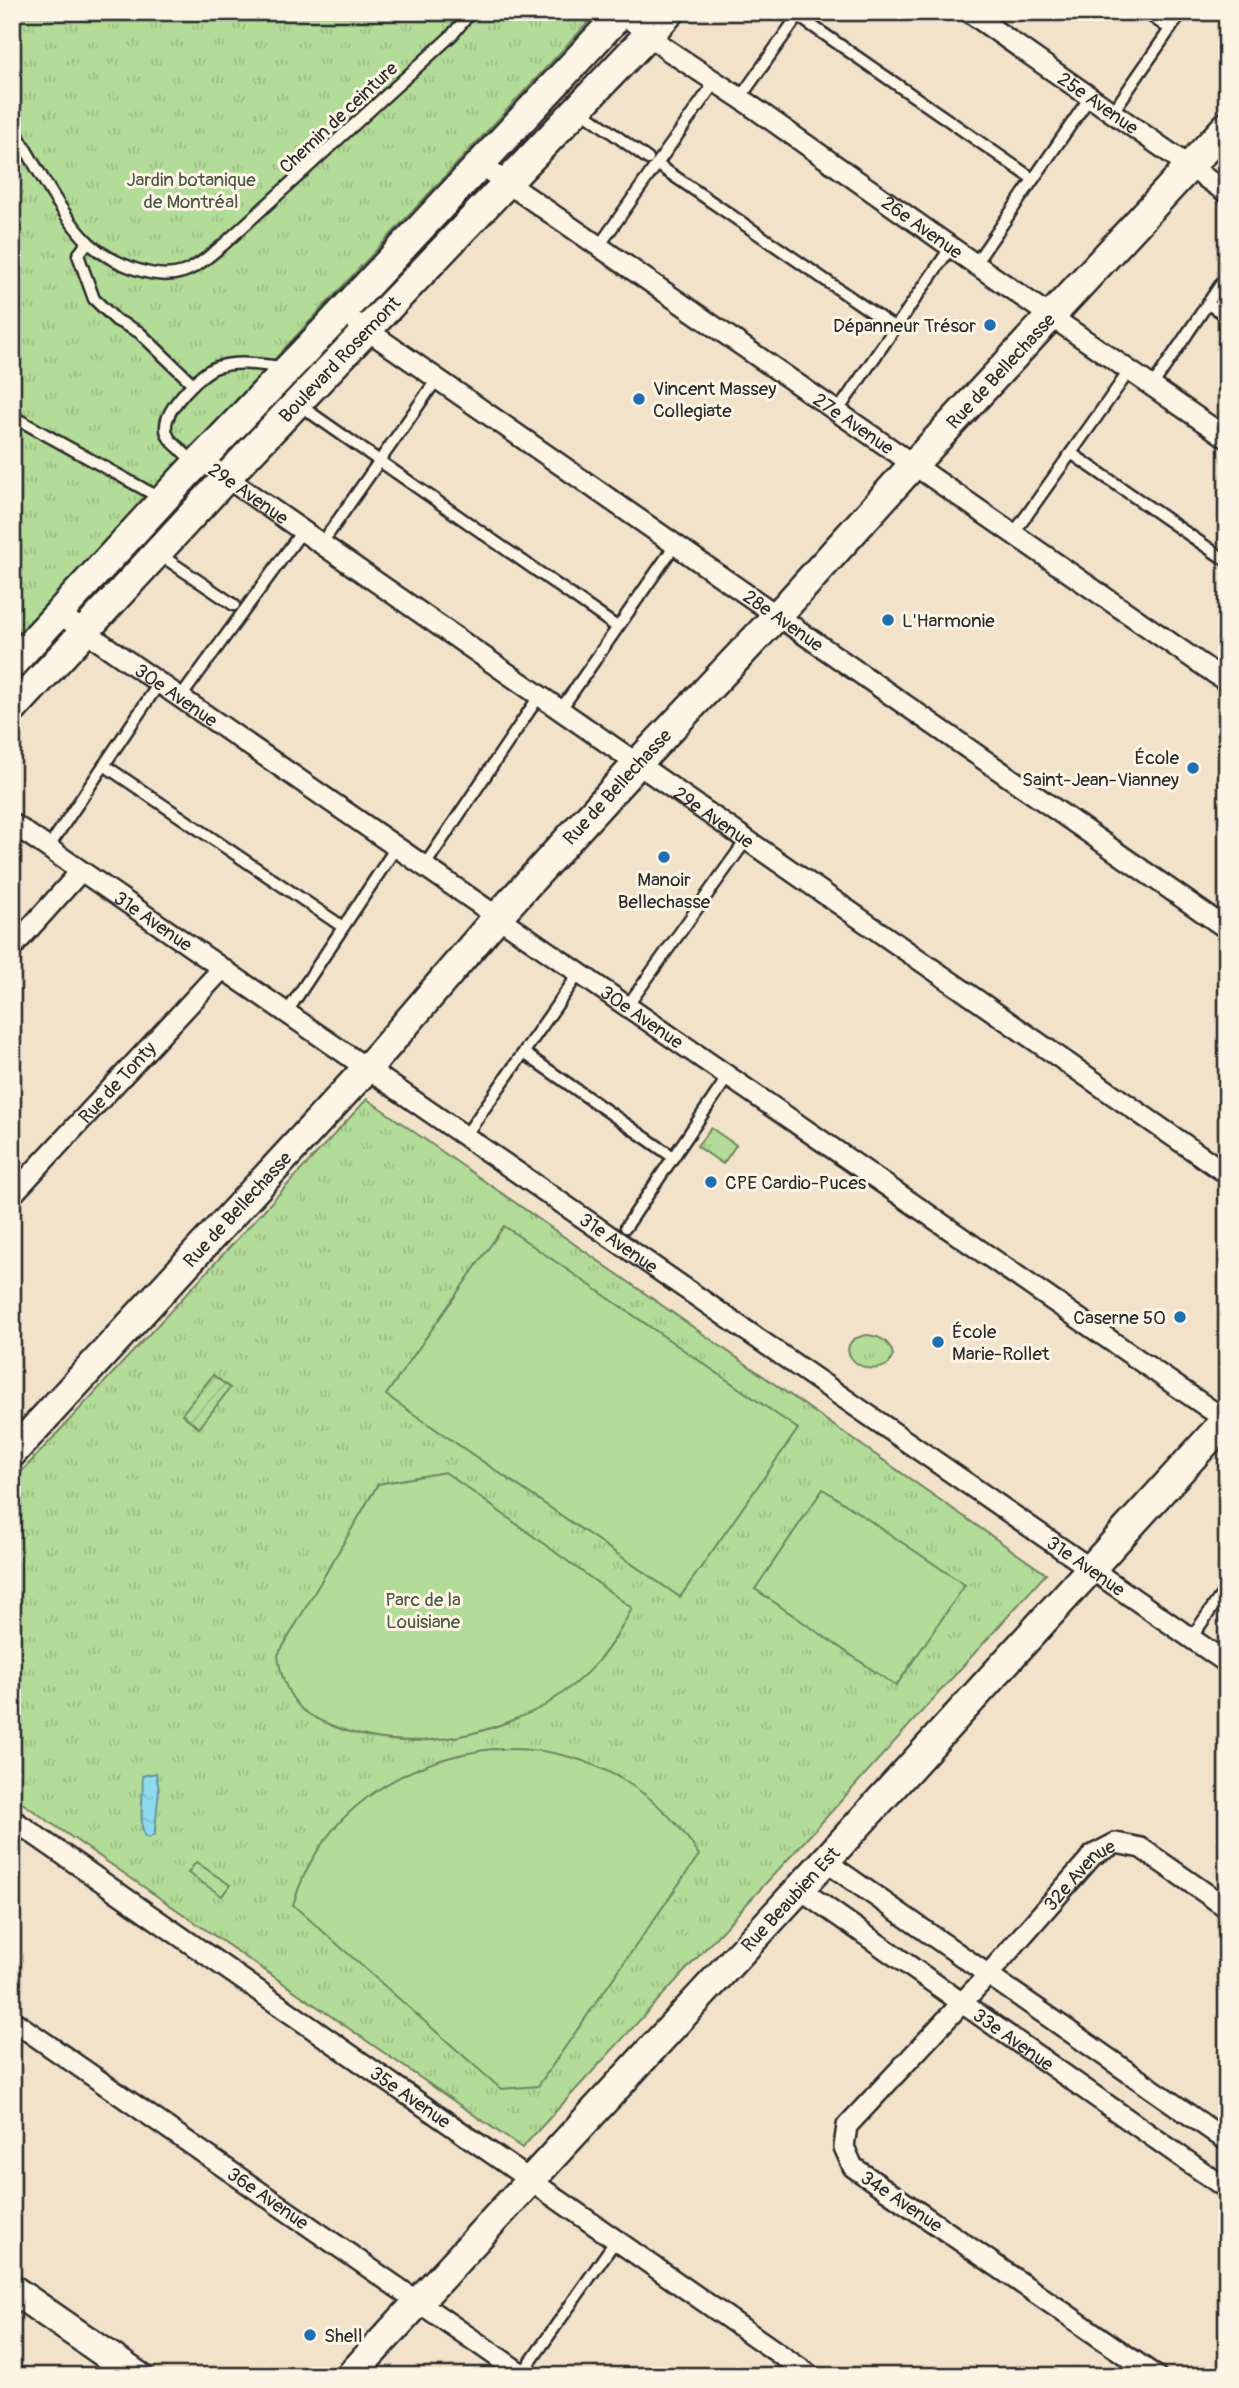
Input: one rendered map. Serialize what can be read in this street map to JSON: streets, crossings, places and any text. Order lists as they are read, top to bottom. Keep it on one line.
{"streets":{"street":["25e Avenue","26e Avenue","Boulevard Rosemont","Rue de Bellechasse","27e Avenue","29e Avenue","28e Avenue","30e Avenue","31e Avenue","Rue de Tonty","32e Avenue","Rue Beaubien Est","33e Avenue","35e Avenue","36e Avenue","34e Avenue"],"lane":["Chemin de ceinture"]},"crossings":[["25e Avenue","Rue de Bellechasse"],["26e Avenue","Boulevard Rosemont"],["26e Avenue","Rue de Bellechasse"],["Boulevard Rosemont","27e Avenue"],["Boulevard Rosemont","29e Avenue"],["Boulevard Rosemont","28e Avenue"],["Boulevard Rosemont","30e Avenue"],["Rue de Bellechasse","27e Avenue"],["Rue de Bellechasse","29e Avenue"],["Rue de Bellechasse","28e Avenue"],["Rue de Bellechasse","30e Avenue"],["Rue de Bellechasse","31e Avenue"],["30e Avenue","Rue Beaubien Est"],["31e Avenue","Rue de Tonty"],["31e Avenue","Rue Beaubien Est"],["32e Avenue","33e Avenue"],["32e Avenue","34e Avenue"],["Rue Beaubien Est","33e Avenue"],["Rue Beaubien Est","35e Avenue"],["Rue Beaubien Est","36e Avenue"],["33e Avenue","34e Avenue"]],"parks":["Jardin botanique de Montréal","Parc de la Louisiane"],"places":["Dépanneur Trésor","Vincent Massey Collegiate","L'Harmonie","École Saint-Jean-Vianney","Manoir Bellechasse","CPE Cardio-Puces","Caserne 50","École Marie-Rollet","Shell"]}
